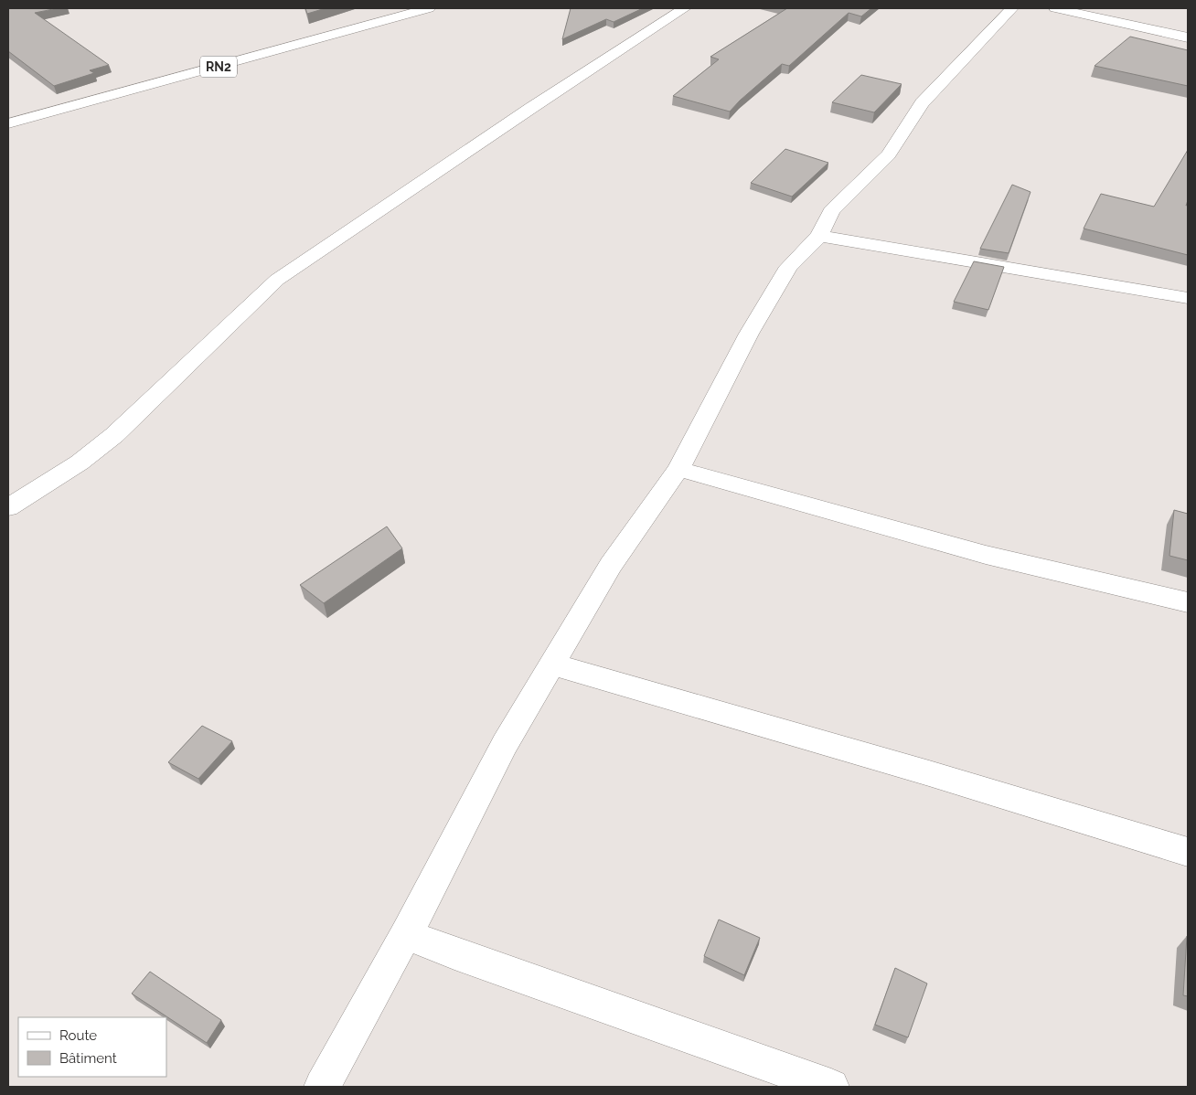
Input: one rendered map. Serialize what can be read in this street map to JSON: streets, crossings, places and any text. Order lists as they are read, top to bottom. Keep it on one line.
{"streets":{"main road":["RN2"]},"legend":["Route","Bâtiment"]}
